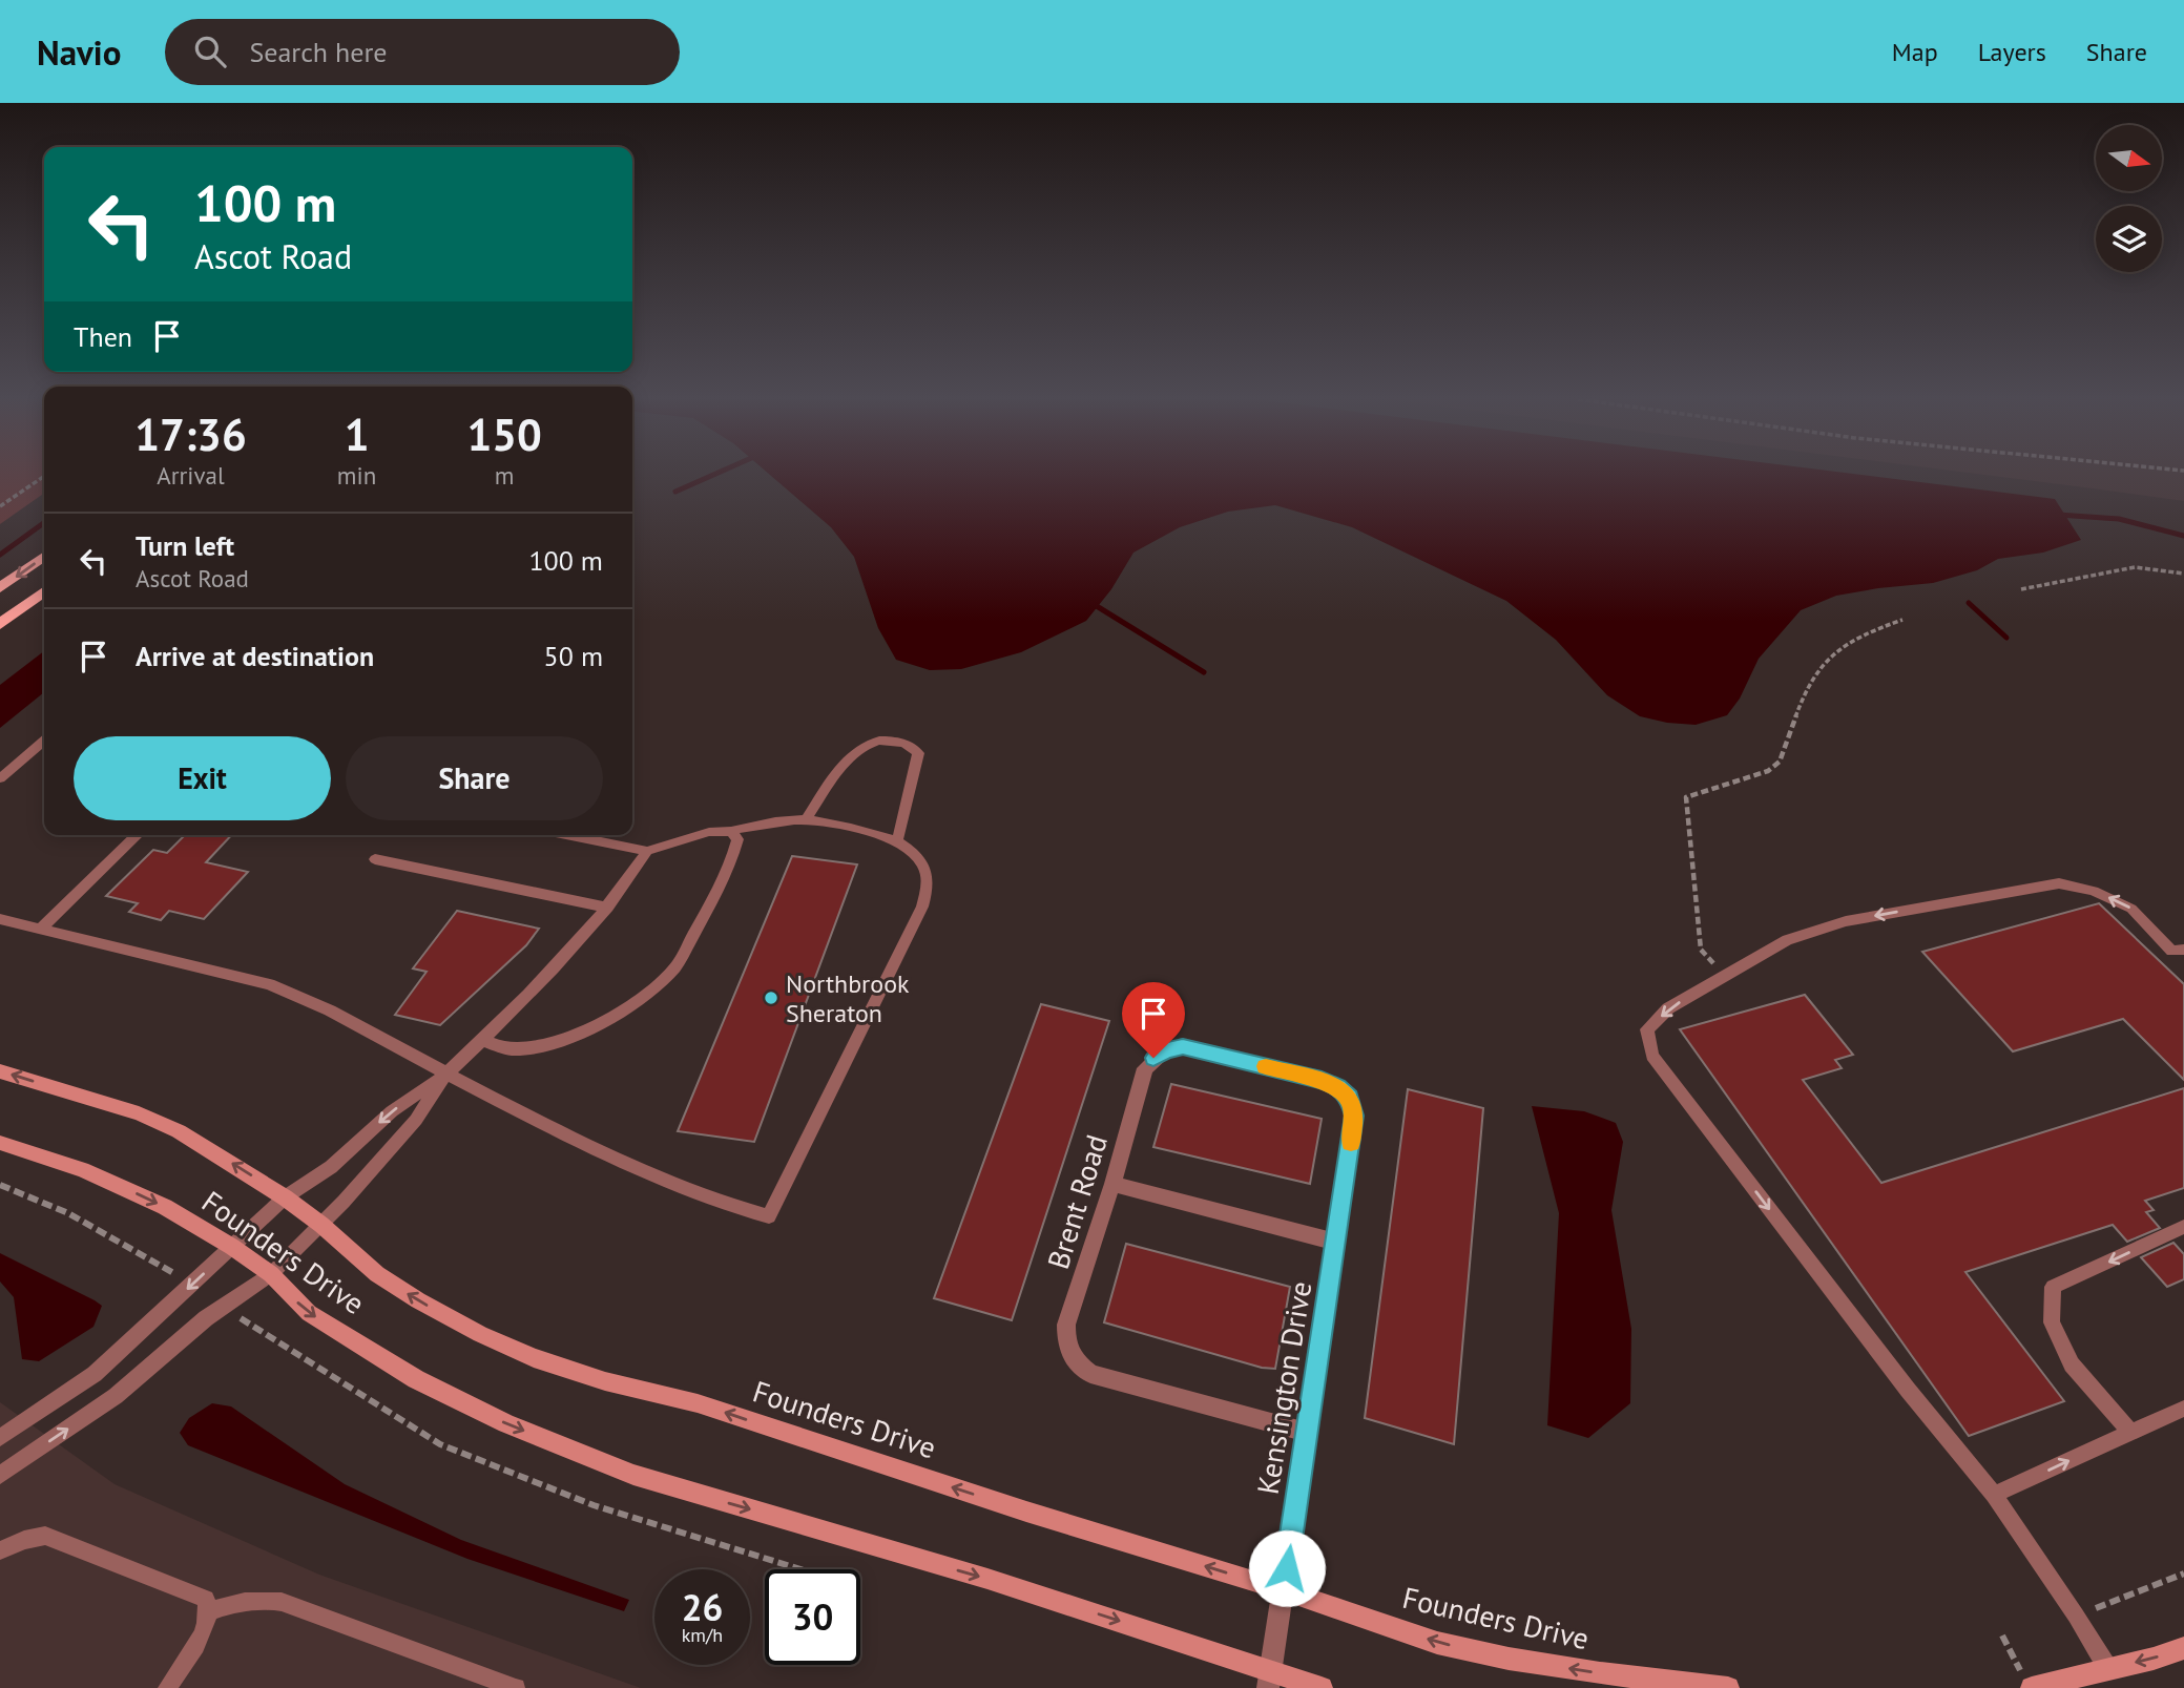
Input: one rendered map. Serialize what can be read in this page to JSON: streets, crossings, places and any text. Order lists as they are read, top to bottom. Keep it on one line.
{"streets":{"main road":["Founders Drive"],"street":["Brent Road","Kensington Drive"]},"crossings":[["Brent Road","Kensington Drive"],["Founders Drive","Kensington Drive"]],"places":["Northbrook Sheraton"],"north":"right","page":{"header":"Navio","search":"Search here","nav":["Map","Layers","Share"],"turn":["100 m","Ascot Road"],"then":"Then","eta":["17:36","Arrival","1","min","150","m"],"list":[{"name":"Turn left","note":"Ascot Road","value":"100 m"},{"name":"Arrive at destination","value":"50 m"}],"buttons":["Exit","Share"],"speed":"26 km/h","limit":"30"}}
